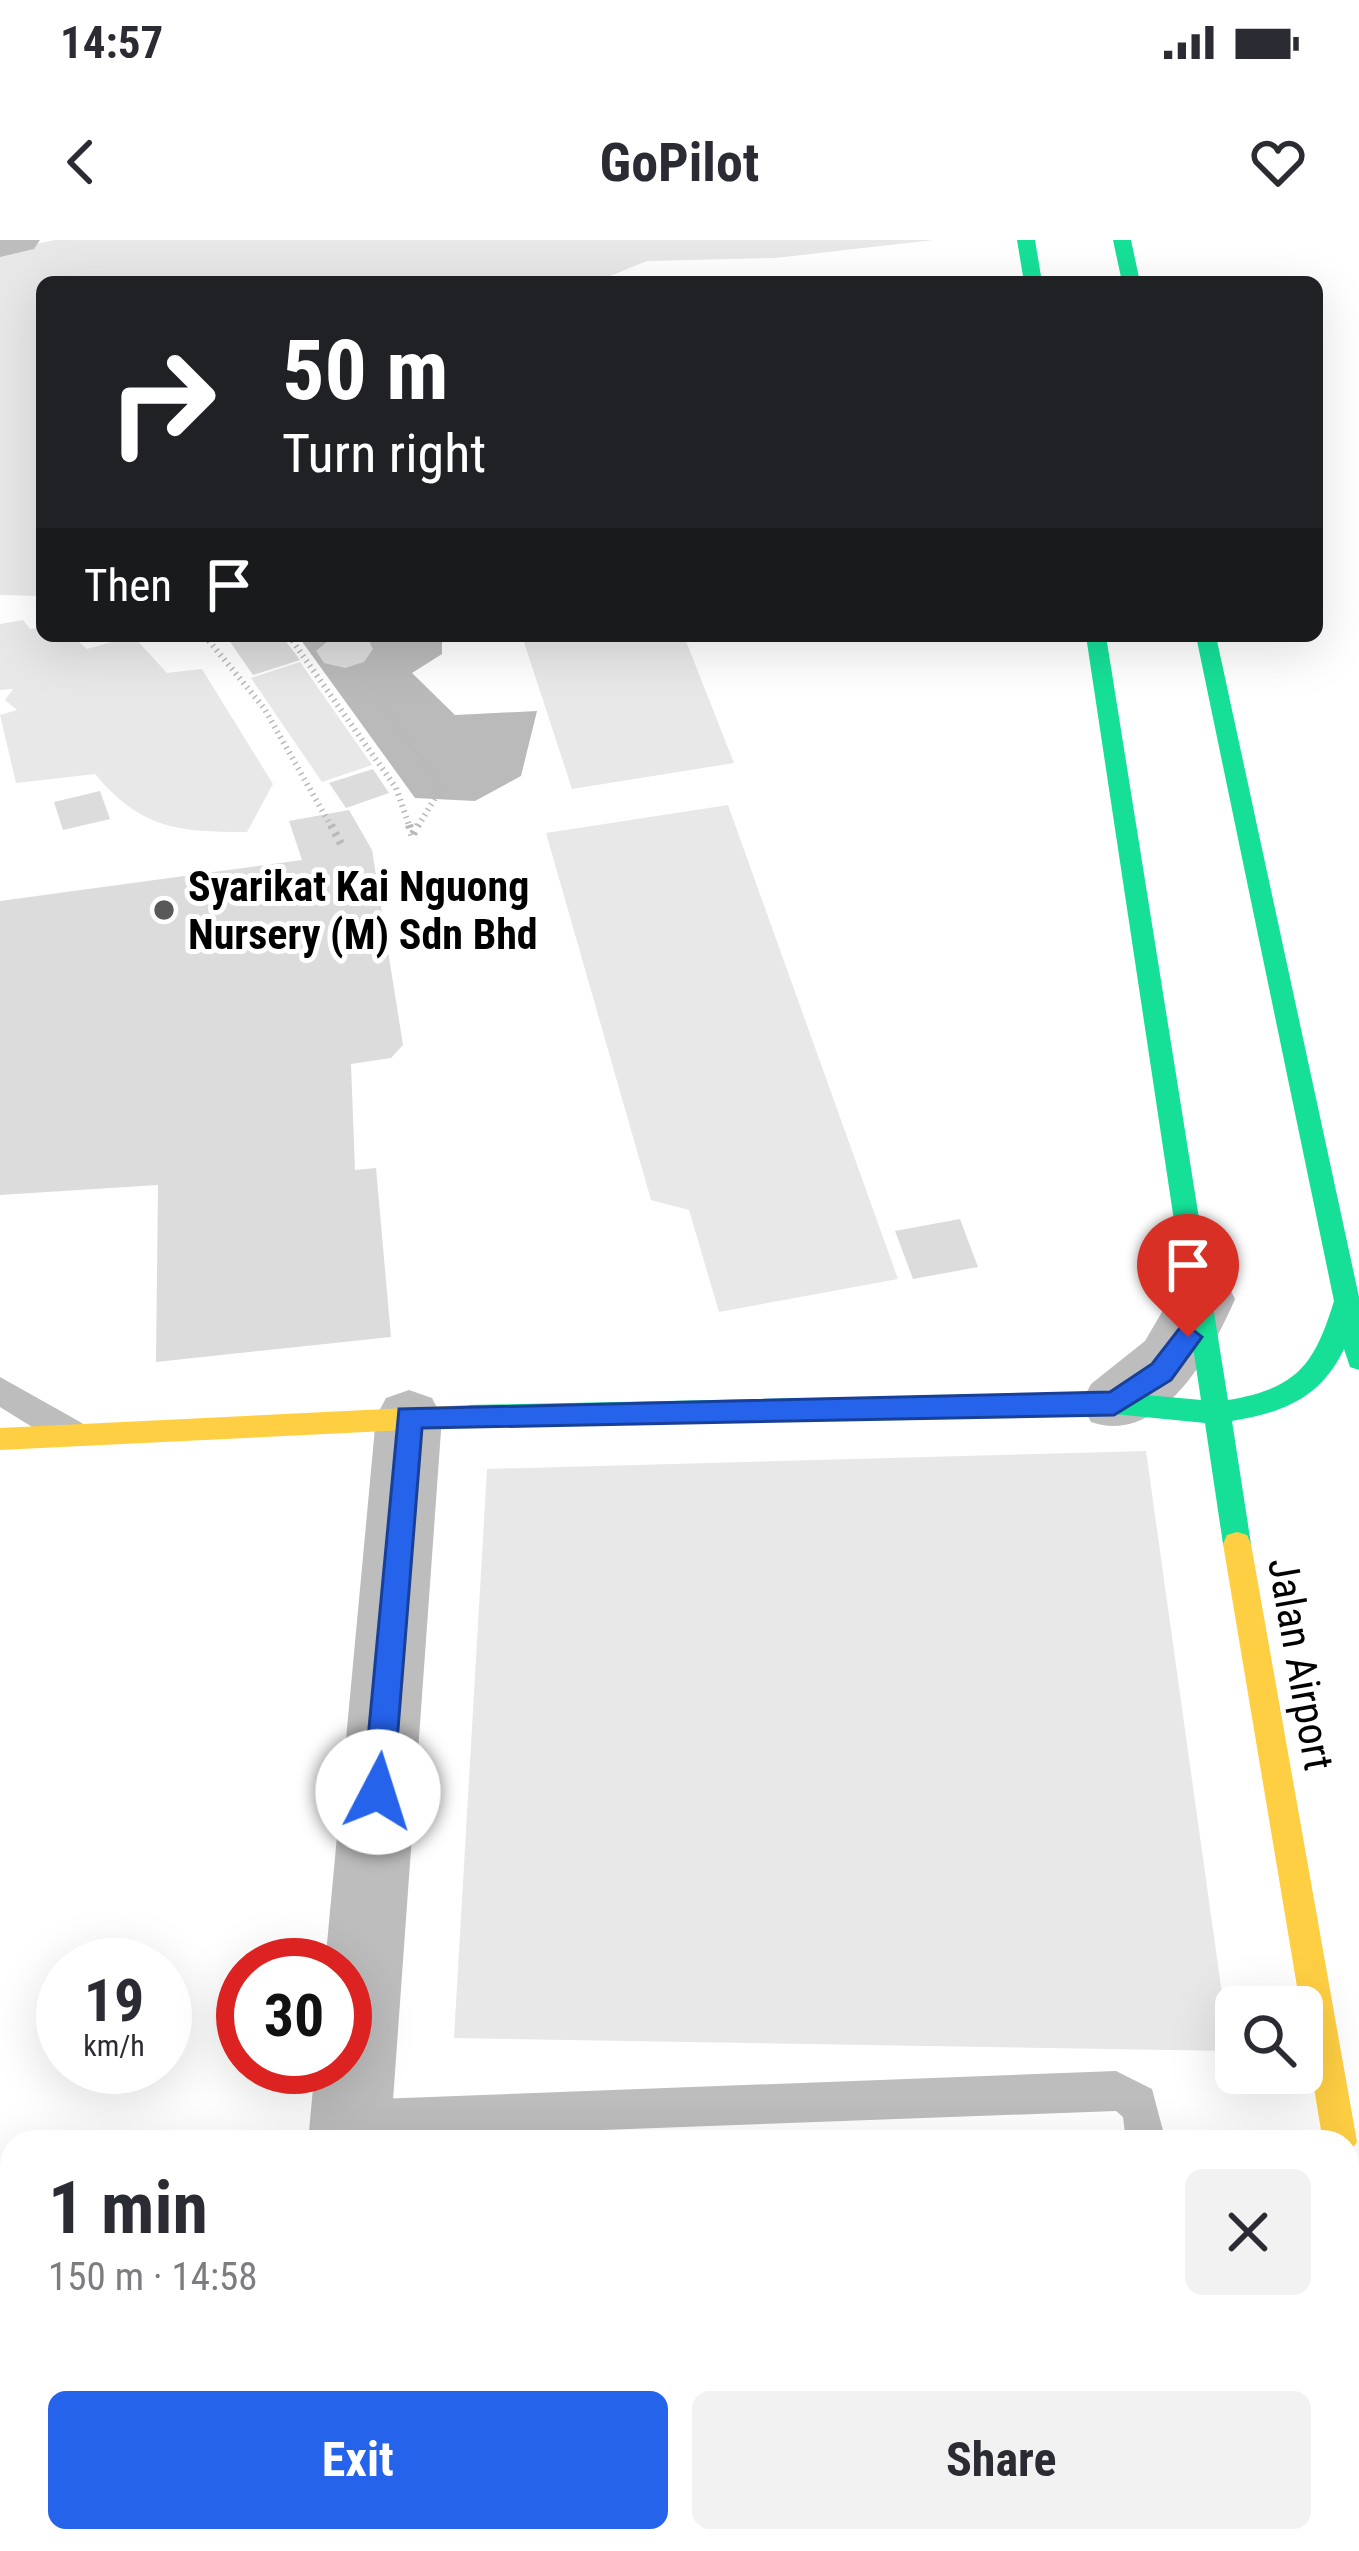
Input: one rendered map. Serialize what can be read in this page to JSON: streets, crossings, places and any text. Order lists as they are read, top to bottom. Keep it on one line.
{"streets":{"main road":["Jalan Airport"]},"places":["Syarikat Kai Nguong Nursery (M) Sdn Bhd"],"page":{"status":"14:57","header":"GoPilot","turn":["50 m","Turn right"],"then":"Then","speed":"19 km/h","limit":"30","heading":["1 min","150 m · 14:58"],"buttons":["Exit","Share"]}}
